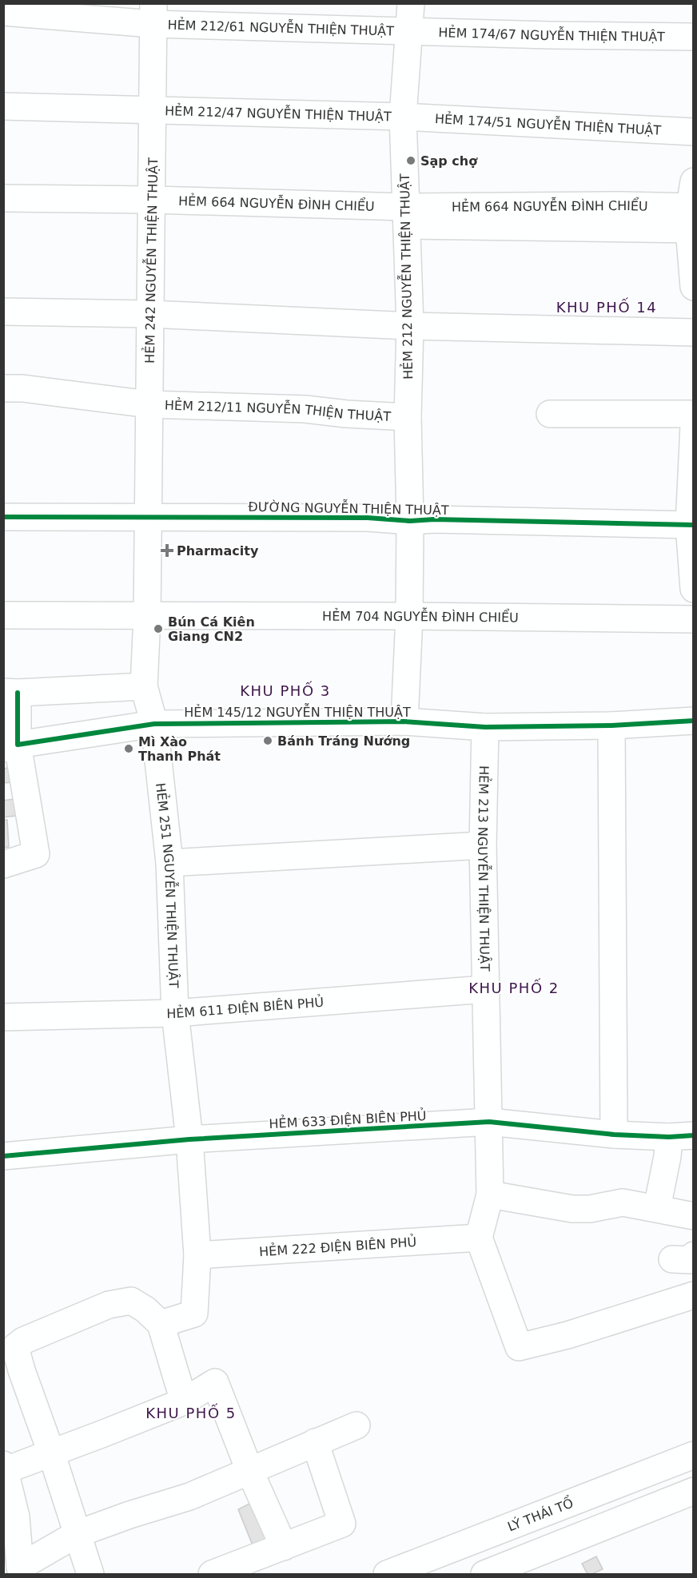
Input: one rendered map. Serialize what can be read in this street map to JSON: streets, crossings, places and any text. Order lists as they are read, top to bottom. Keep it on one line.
{"streets":{"street":["HẺM 212/61 NGUYỄN THIỆN THUẬT","HẺM 174/67 NGUYỄN THIỆN THUẬT","HẺM 212/47 NGUYỄN THIỆN THUẬT","HẺM 174/51 NGUYỄN THIỆN THUẬT","HẺM 664 NGUYỄN ÐÌNH CHIỂU","HẺM 664 NGUYỄN ĐÌNH CHIỂU","HẺM 242 NGUYỄN THIỆN THUẬT","HẺM 212 NGUYỄN THIỆN THUẬT","HẺM 212/11 NGUYỄN THIỆN THUẬT","ĐƯỜNG NGUYỄN THIỆN THUẬT","HẺM 704 NGUYỄN ĐÌNH CHIỂU","HẺM 145/12 NGUYỄN THIỆN THUẬT","HẺM 213 NGUYỄN THIỆN THUẬT","HẺM 251 NGUYỄN THIỆN THUẬT","HẺM 611 ÐIỆN BIÊN PHỦ","HẺM 633 ÐIỆN BIÊN PHỦ","HẺM 222 ÐIỆN BIÊN PHỦ","LÝ THÁI TỔ"]},"crossings":[["HẺM 212/61 NGUYỄN THIỆN THUẬT","HẺM 174/67 NGUYỄN THIỆN THUẬT"],["HẺM 212/61 NGUYỄN THIỆN THUẬT","HẺM 242 NGUYỄN THIỆN THUẬT"],["HẺM 212/61 NGUYỄN THIỆN THUẬT","HẺM 212 NGUYỄN THIỆN THUẬT"],["HẺM 174/67 NGUYỄN THIỆN THUẬT","HẺM 212 NGUYỄN THIỆN THUẬT"],["HẺM 212/47 NGUYỄN THIỆN THUẬT","HẺM 174/51 NGUYỄN THIỆN THUẬT"],["HẺM 212/47 NGUYỄN THIỆN THUẬT","HẺM 242 NGUYỄN THIỆN THUẬT"],["HẺM 212/47 NGUYỄN THIỆN THUẬT","HẺM 212 NGUYỄN THIỆN THUẬT"],["HẺM 174/51 NGUYỄN THIỆN THUẬT","HẺM 212 NGUYỄN THIỆN THUẬT"],["HẺM 664 NGUYỄN ÐÌNH CHIỂU","HẺM 664 NGUYỄN ĐÌNH CHIỂU"],["HẺM 664 NGUYỄN ÐÌNH CHIỂU","HẺM 242 NGUYỄN THIỆN THUẬT"],["HẺM 664 NGUYỄN ÐÌNH CHIỂU","HẺM 212 NGUYỄN THIỆN THUẬT"],["HẺM 664 NGUYỄN ĐÌNH CHIỂU","HẺM 212 NGUYỄN THIỆN THUẬT"],["HẺM 242 NGUYỄN THIỆN THUẬT","HẺM 212/11 NGUYỄN THIỆN THUẬT"],["HẺM 242 NGUYỄN THIỆN THUẬT","ĐƯỜNG NGUYỄN THIỆN THUẬT"],["HẺM 242 NGUYỄN THIỆN THUẬT","HẺM 251 NGUYỄN THIỆN THUẬT"],["HẺM 212 NGUYỄN THIỆN THUẬT","HẺM 212/11 NGUYỄN THIỆN THUẬT"],["HẺM 212 NGUYỄN THIỆN THUẬT","ĐƯỜNG NGUYỄN THIỆN THUẬT"],["ĐƯỜNG NGUYỄN THIỆN THUẬT","HẺM 251 NGUYỄN THIỆN THUẬT"],["HẺM 704 NGUYỄN ĐÌNH CHIỂU","HẺM 251 NGUYỄN THIỆN THUẬT"],["HẺM 145/12 NGUYỄN THIỆN THUẬT","HẺM 213 NGUYỄN THIỆN THUẬT"],["HẺM 145/12 NGUYỄN THIỆN THUẬT","HẺM 251 NGUYỄN THIỆN THUẬT"],["HẺM 213 NGUYỄN THIỆN THUẬT","HẺM 611 ÐIỆN BIÊN PHỦ"],["HẺM 213 NGUYỄN THIỆN THUẬT","HẺM 633 ÐIỆN BIÊN PHỦ"],["HẺM 213 NGUYỄN THIỆN THUẬT","HẺM 222 ÐIỆN BIÊN PHỦ"],["HẺM 251 NGUYỄN THIỆN THUẬT","HẺM 611 ÐIỆN BIÊN PHỦ"],["HẺM 251 NGUYỄN THIỆN THUẬT","HẺM 633 ÐIỆN BIÊN PHỦ"],["HẺM 251 NGUYỄN THIỆN THUẬT","HẺM 222 ÐIỆN BIÊN PHỦ"]],"districts":["KHU PHỐ 14","KHU PHỐ 3","KHU PHỐ 2","KHU PHỐ 5"],"places":{"other":["Sạp chợ","Bún Cá Kiên Giang CN2","Bánh Tráng Nướng","Mì Xào Thanh Phát"],"health":["Pharmacity"]}}
